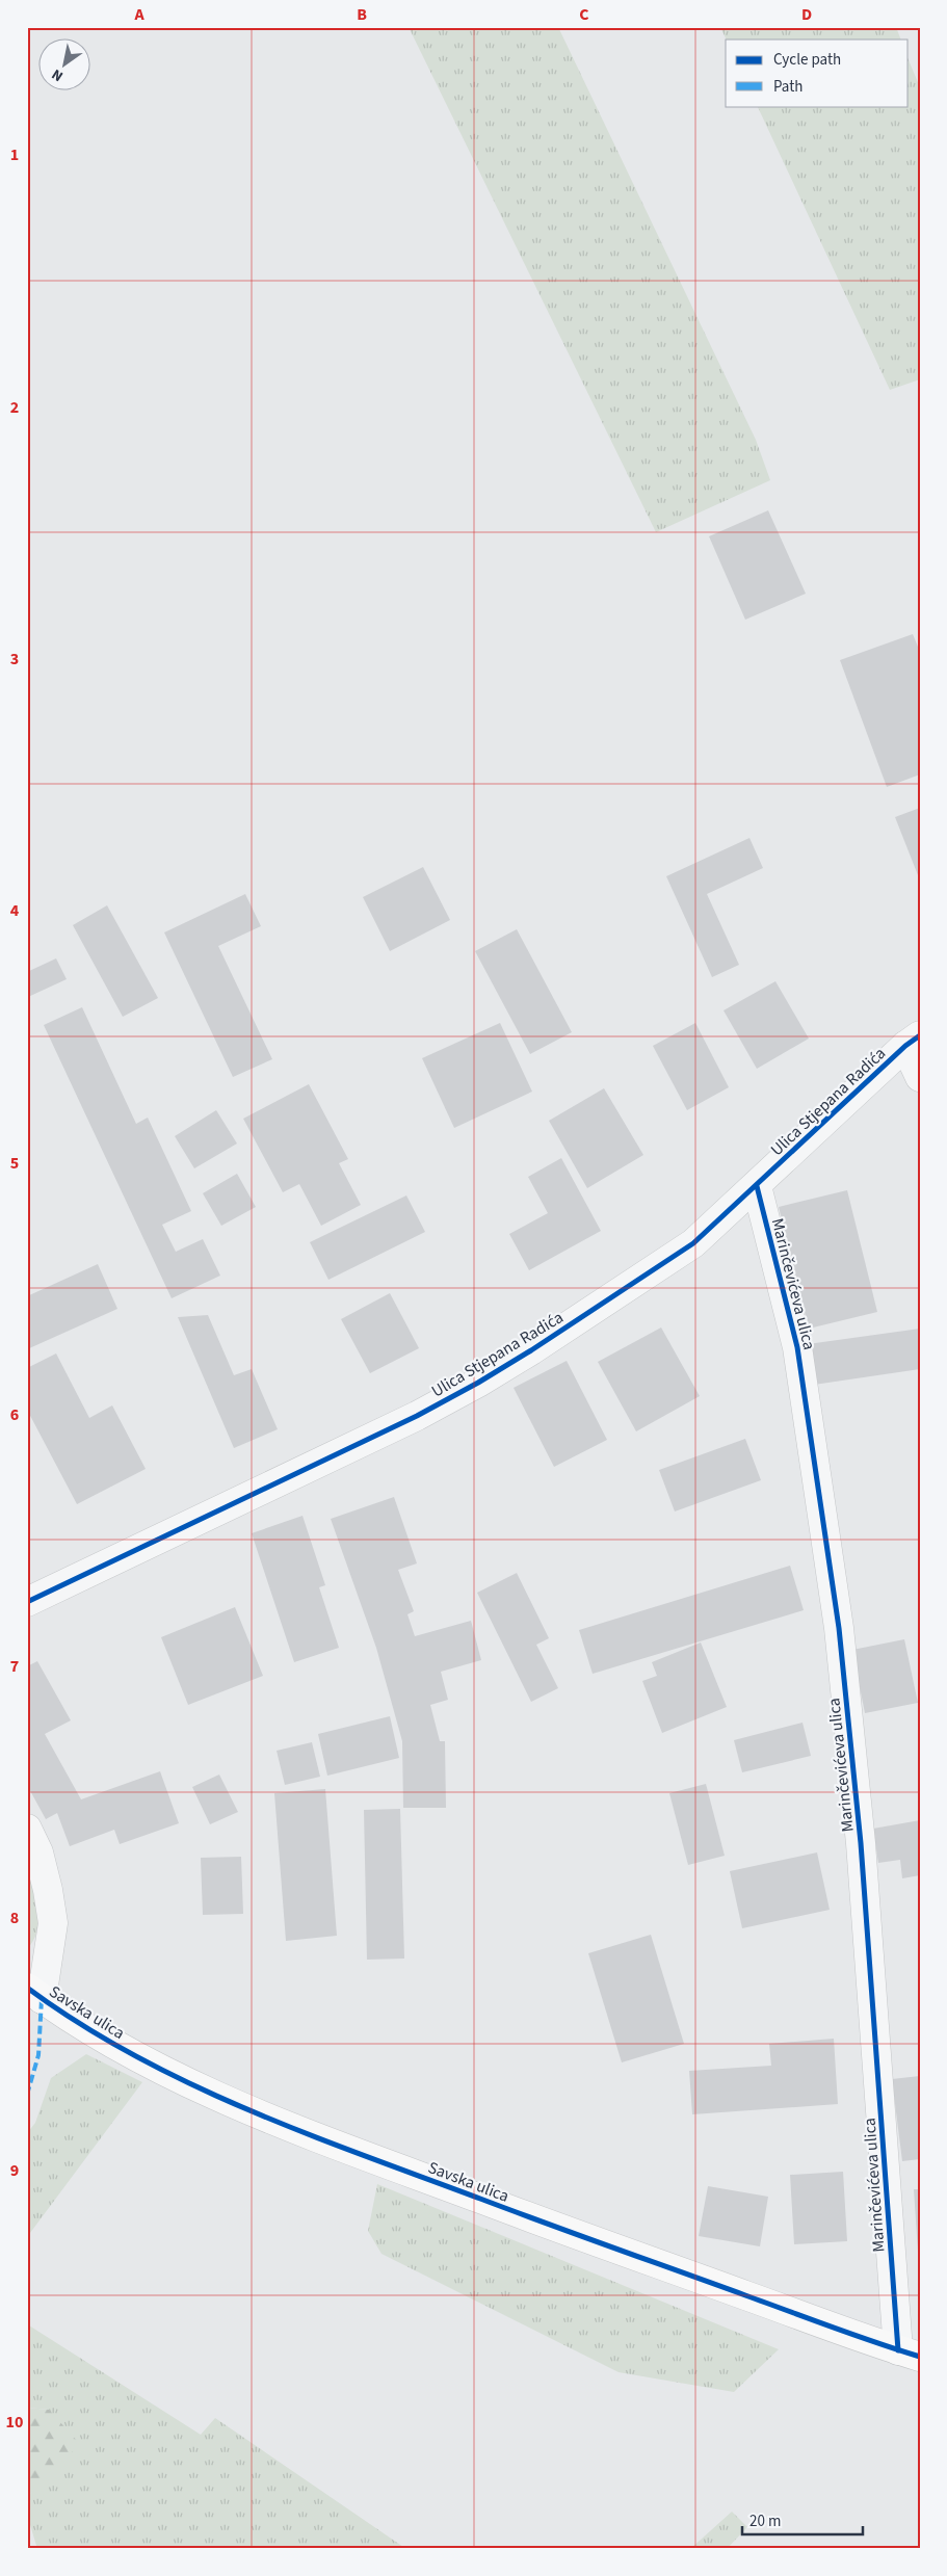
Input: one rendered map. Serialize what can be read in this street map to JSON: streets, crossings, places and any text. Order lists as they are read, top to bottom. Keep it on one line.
{"streets":{"street":["Ulica Stjepana Radića","Marinčevićeva ulica","Savska ulica"]},"crossings":[["Ulica Stjepana Radića","Marinčevićeva ulica"],["Marinčevićeva ulica","Savska ulica"]],"legend":["Cycle path","Path"],"scale_bar":"20 m","north":"bottom left","grid":{"columns":["A","B","C","D"],"rows":["1","2","3","4","5","6","7","8","9","10"]}}
